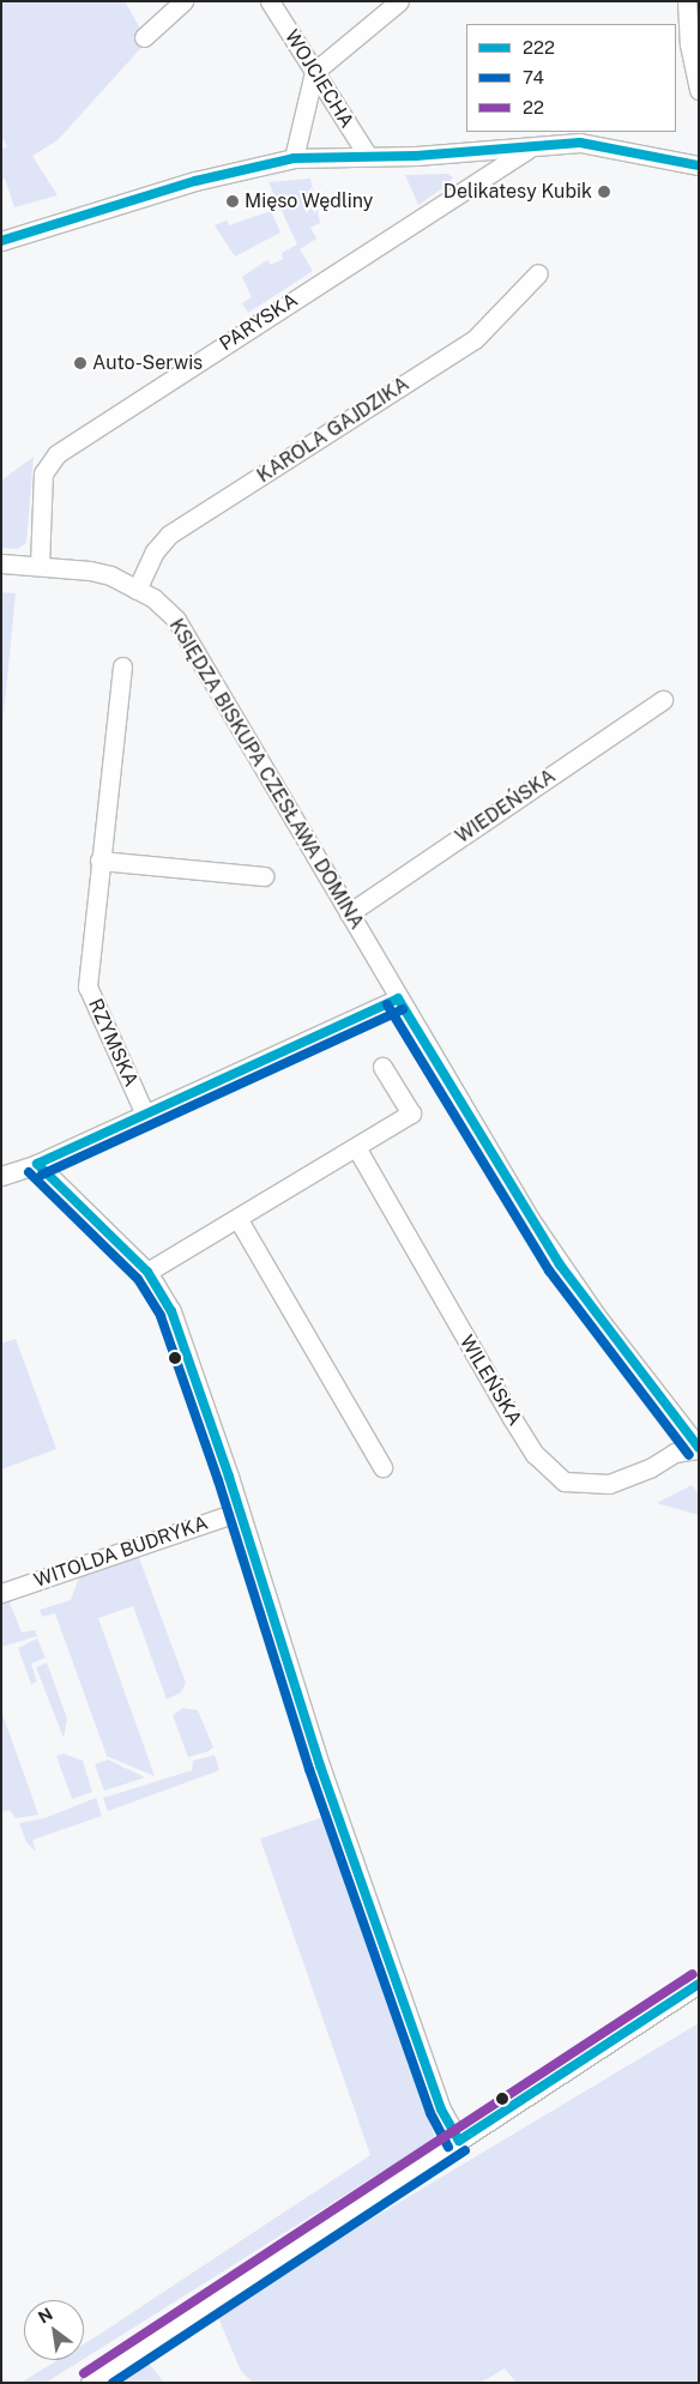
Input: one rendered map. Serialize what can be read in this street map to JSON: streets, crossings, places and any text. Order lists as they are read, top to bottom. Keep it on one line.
{"streets":{"street":["WOJCIECHA","PARYSKA","KAROLA GAJDZIKA","KSIĘDZA BISKUPA CZESŁAWA DOMINA","WIEDEŃSKA","RZYMSKA","WILEŃSKA","WITOLDA BUDRYKA"]},"crossings":[["PARYSKA","KSIĘDZA BISKUPA CZESŁAWA DOMINA"],["KAROLA GAJDZIKA","KSIĘDZA BISKUPA CZESŁAWA DOMINA"],["KSIĘDZA BISKUPA CZESŁAWA DOMINA","WIEDEŃSKA"],["KSIĘDZA BISKUPA CZESŁAWA DOMINA","WILEŃSKA"]],"places":["Delikatesy Kubik","Mięso Wędliny","Auto-Serwis"],"lines":["transit line 222","transit line 74","transit line 22"],"legend":["222","74","22"],"north":"top left"}
